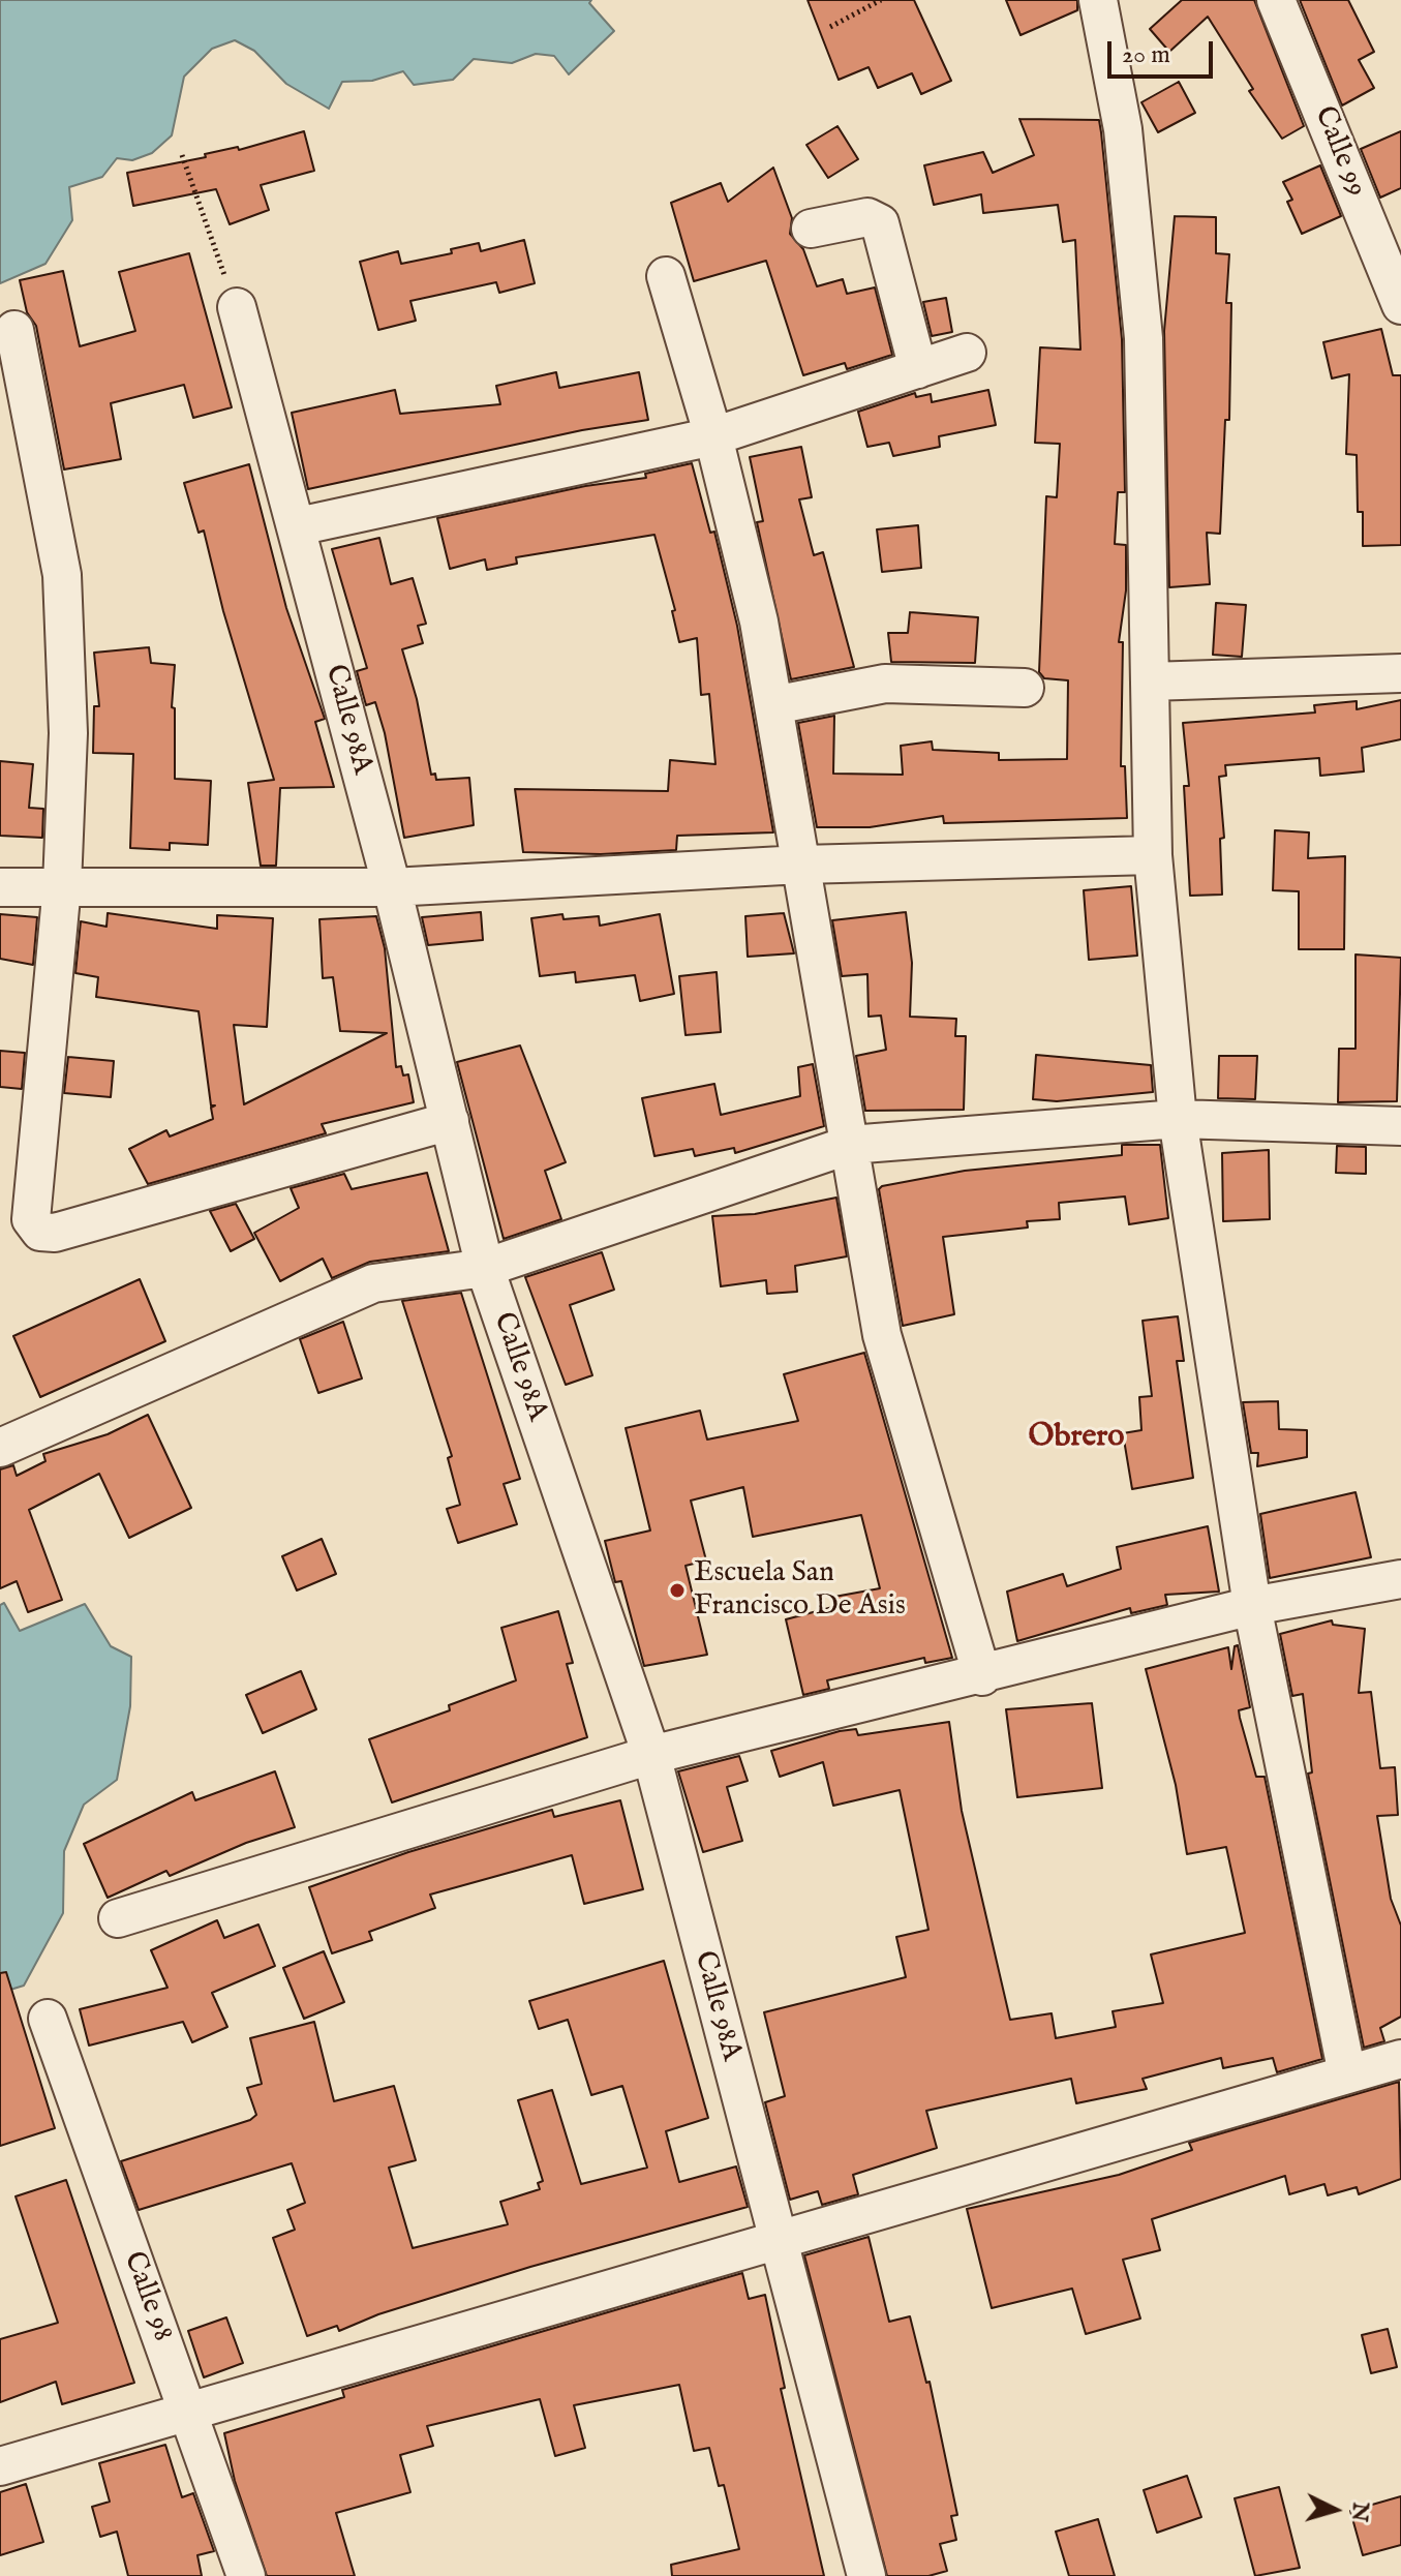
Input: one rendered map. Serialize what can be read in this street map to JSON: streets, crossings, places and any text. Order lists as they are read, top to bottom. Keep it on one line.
{"streets":{"street":["Calle 99","Calle 98A","Calle 98"]},"districts":["Obrero"],"places":["Escuela San Francisco De Asis"],"scale_bar":"20 m","north":"right"}
